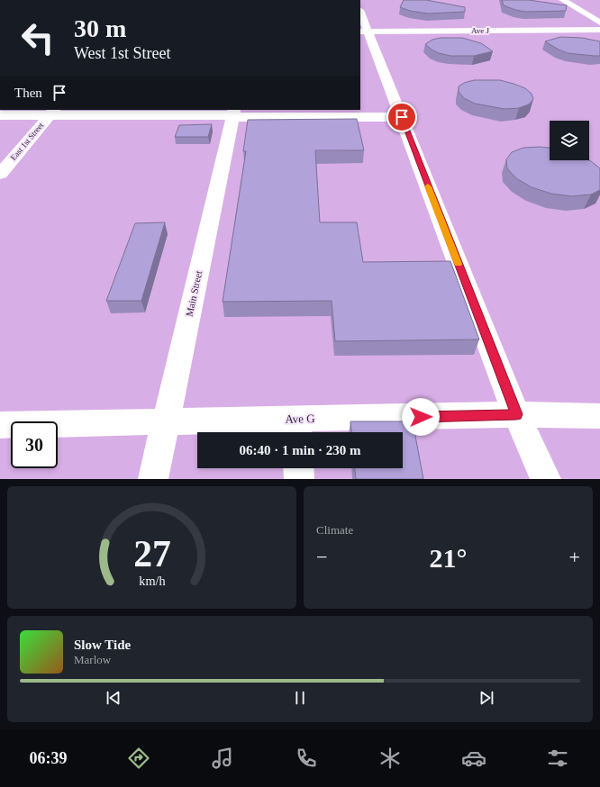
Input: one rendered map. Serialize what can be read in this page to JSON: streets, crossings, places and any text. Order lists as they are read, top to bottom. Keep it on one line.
{"streets":{"street":["Ave J","East 1st Street","Main Street","Ave G"]},"crossings":[["Main Street","Ave G"]],"page":{"turn":["30 m","West 1st Street"],"then":"Then","limit":"30","trip":"06:40 · 1 min · 230 m","tile":"Climate","heat":["−","21°","+"],"song":["Slow Tide","Marlow"],"tabs":"06:39","gauge":["27","km/h"]}}
